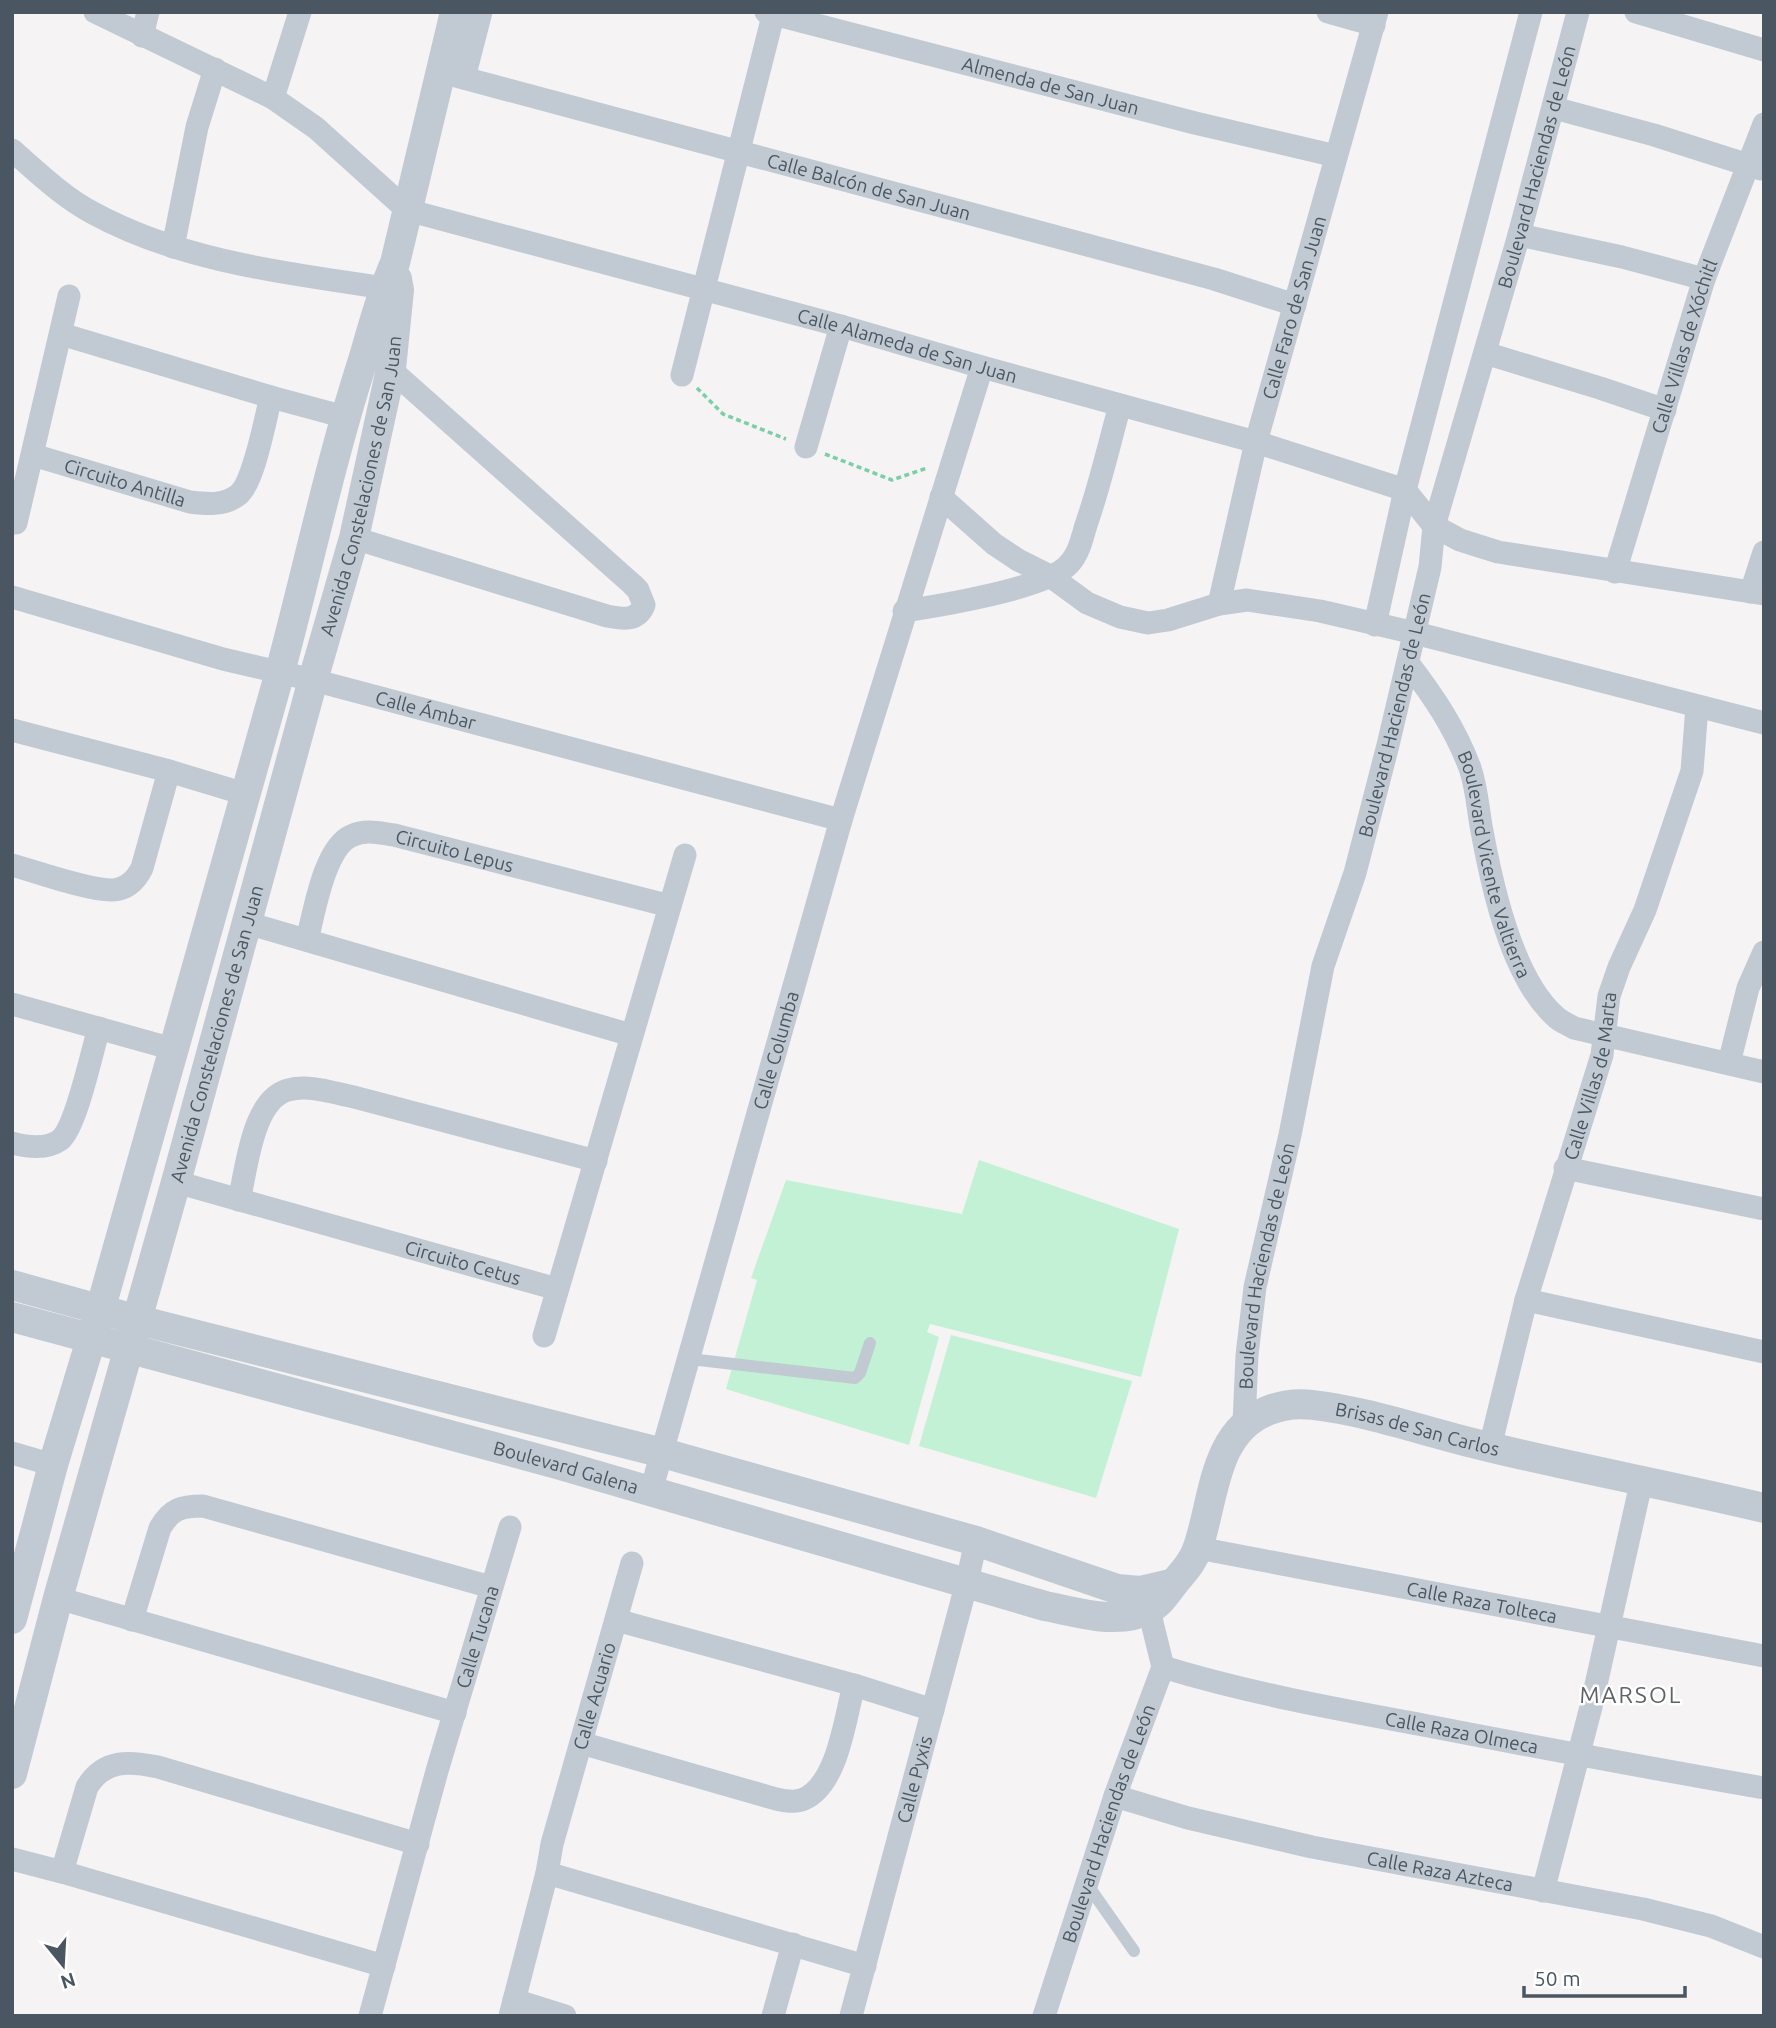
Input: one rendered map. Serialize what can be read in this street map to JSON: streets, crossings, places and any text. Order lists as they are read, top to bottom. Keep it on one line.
{"streets":{"street":["Almenda de San Juan","Boulevard Haciendas de León","Calle Balcón de San Juan","Calle Faro de San Juan","Calle Alameda de San Juan","Calle Villas de Xóchitl","Circuito Antilla","Avenida Constelaciones de San Juan","Calle Ámbar","Circuito Lepus","Boulevard Vicente Valtierra","Calle Columba","Calle Villas de Marta","Circuito Cetus","Brisas de San Carlos","Boulevard Galena","Calle Raza Tolteca","Calle Tucana","Calle Acuario","Calle Raza Olmeca","Calle Pyxis","Calle Raza Azteca"]},"crossings":[["Almenda de San Juan","Calle Faro de San Juan"],["Boulevard Haciendas de León","Calle Alameda de San Juan"],["Boulevard Haciendas de León","Boulevard Vicente Valtierra"],["Boulevard Haciendas de León","Brisas de San Carlos"],["Boulevard Haciendas de León","Calle Raza Olmeca"],["Boulevard Haciendas de León","Calle Raza Azteca"],["Calle Balcón de San Juan","Calle Faro de San Juan"],["Calle Faro de San Juan","Calle Alameda de San Juan"],["Calle Alameda de San Juan","Calle Columba"],["Avenida Constelaciones de San Juan","Calle Ámbar"],["Avenida Constelaciones de San Juan","Circuito Cetus"],["Avenida Constelaciones de San Juan","Boulevard Galena"],["Avenida Constelaciones de San Juan","Calle Tucana"],["Calle Ámbar","Calle Columba"],["Boulevard Vicente Valtierra","Calle Villas de Marta"],["Calle Columba","Boulevard Galena"],["Calle Villas de Marta","Brisas de San Carlos"],["Boulevard Galena","Calle Pyxis"],["Calle Acuario","Calle Pyxis"]],"districts":["MARSOL"],"scale_bar":"50 m","north":"bottom"}
